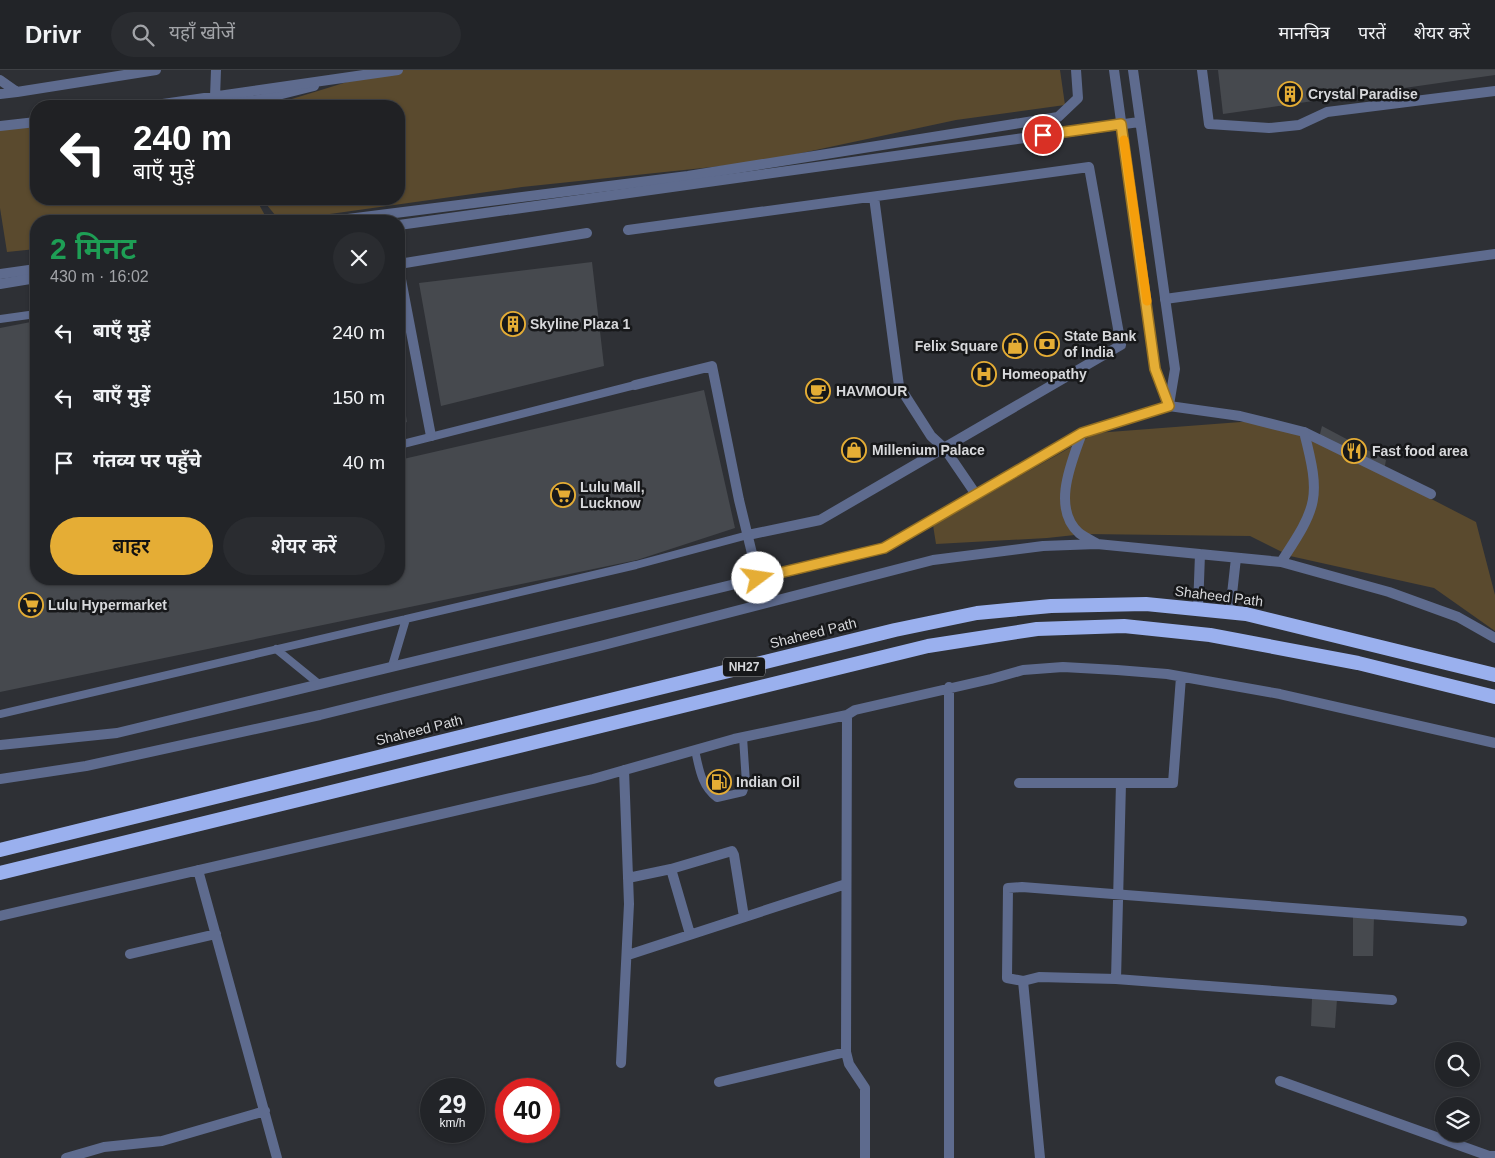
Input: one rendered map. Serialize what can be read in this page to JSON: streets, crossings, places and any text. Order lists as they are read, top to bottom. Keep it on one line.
{"streets":{"highway":["Shaheed Path","NH27"]},"places":{"building":["Crystal Paradise","Skyline Plaza 1"],"bank":["State Bank of India"],"shop":["Felix Square","Millenium Palace"],"hospital":["Homeopathy"],"cafe":["HAVMOUR"],"restaurant":["Fast food area"],"supermarket":["Lulu Mall, Lucknow","Lulu Hypermarket"],"fuel station":["Indian Oil"]},"page":{"header":"Drivr","search":"यहाँ खोजें","nav":["मानचित्र","परतें","शेयर करें"],"turn":["240 m","बाएँ मुड़ें"],"heading":["2 मिनट","430 m · 16:02"],"list":[{"name":"बाएँ मुड़ें","value":"240 m"},{"name":"बाएँ मुड़ें","value":"150 m"},{"name":"गंतव्य पर पहुँचे","value":"40 m"}],"buttons":["बाहर","शेयर करें"],"speed":"29 km/h","limit":"40"}}
